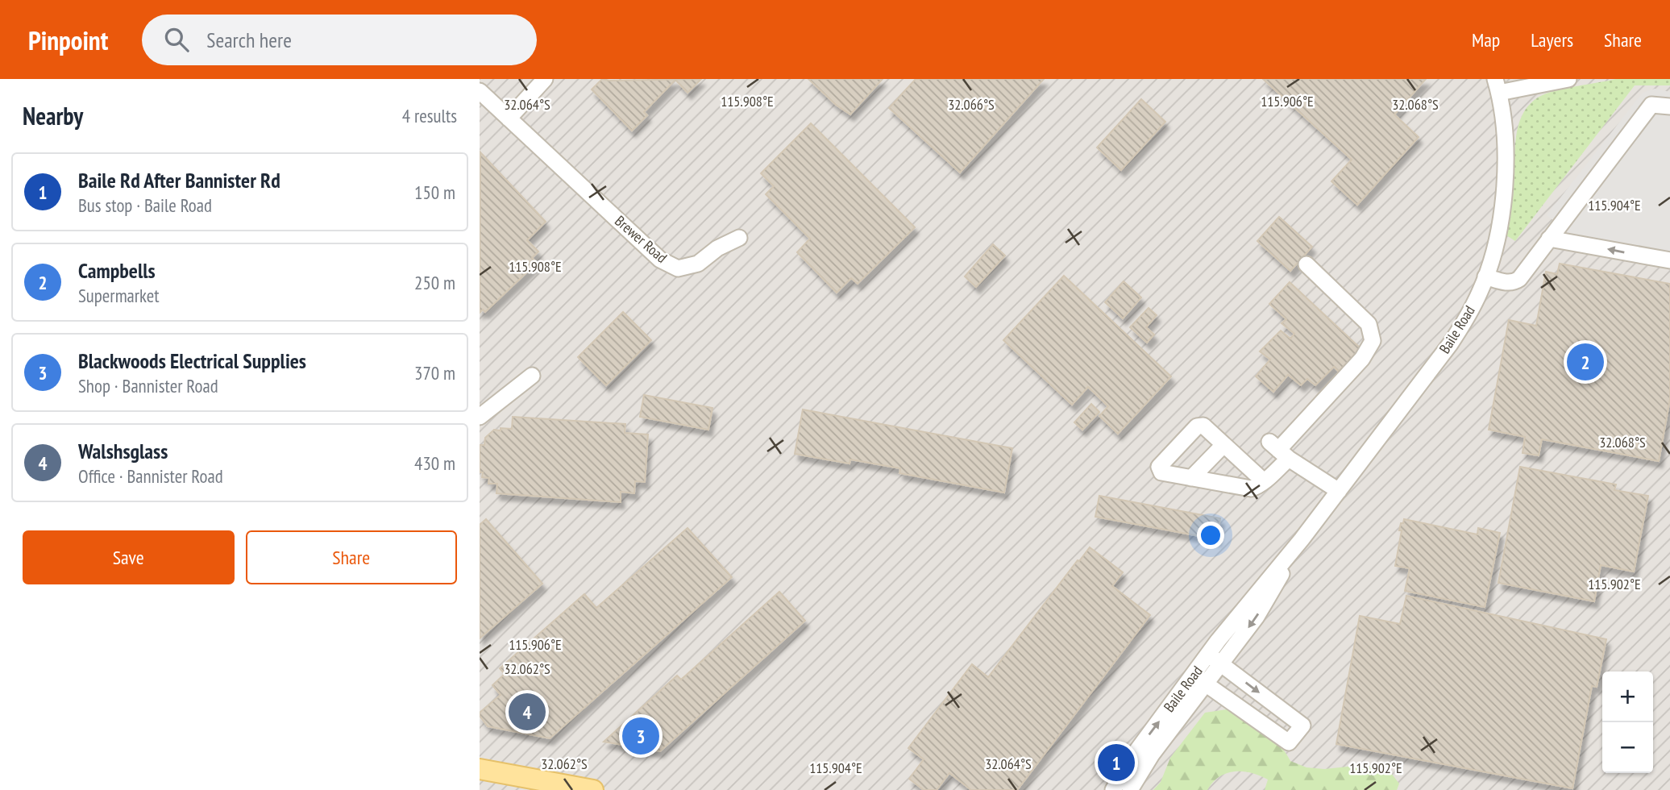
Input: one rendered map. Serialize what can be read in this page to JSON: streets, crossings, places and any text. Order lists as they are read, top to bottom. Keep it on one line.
{"streets":{"street":["Brewer Road","Baile Road"]},"page":{"header":"Pinpoint","search":"Search here","nav":["Map","Layers","Share"],"heading":["Nearby","4 results"],"list":[{"mark":"1","name":"Baile Rd After Bannister Rd","note":"Bus stop · Baile Road","value":"150 m"},{"mark":"2","name":"Campbells","note":"Supermarket","value":"250 m"},{"mark":"3","name":"Blackwoods Electrical Supplies","note":"Shop · Bannister Road","value":"370 m"},{"mark":"4","name":"Walshsglass","note":"Office · Bannister Road","value":"430 m"}],"pins":["2","4","3","1"],"buttons":["Save","Share"],"map_buttons":["+","−"]},"coordinates":["115.908°E","115.906°E","32.064°S","32.066°S","32.068°S","115.904°E","115.902°E","32.062°S"]}
